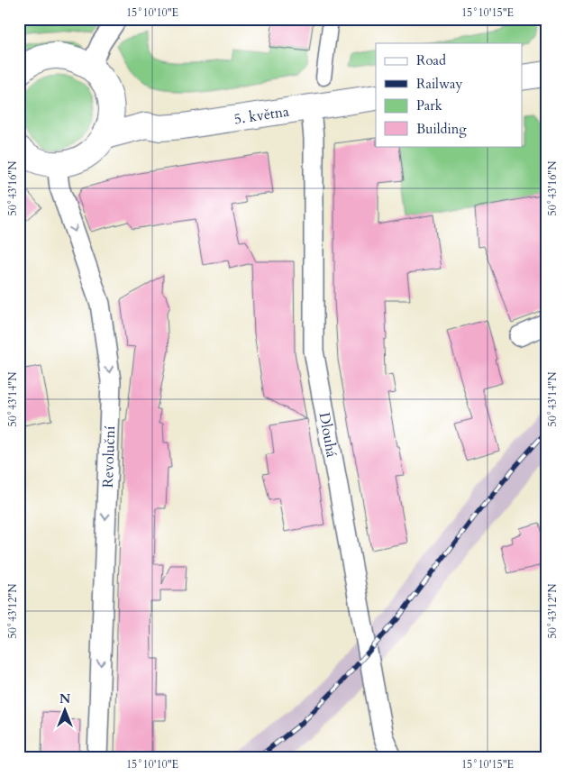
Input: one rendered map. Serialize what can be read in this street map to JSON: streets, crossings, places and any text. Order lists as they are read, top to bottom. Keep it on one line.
{"streets":{"main road":["5. května"],"street":["Dlouhá","Revoluční"]},"crossings":[["5. května","Dlouhá"]],"one_way":["Revoluční"],"legend":["Road","Railway","Park","Building"],"north":"top","coordinates":["15°10'10\"E","15°10'15\"E","50°43'16\"N","50°43'14\"N","50°43'12\"N"]}
